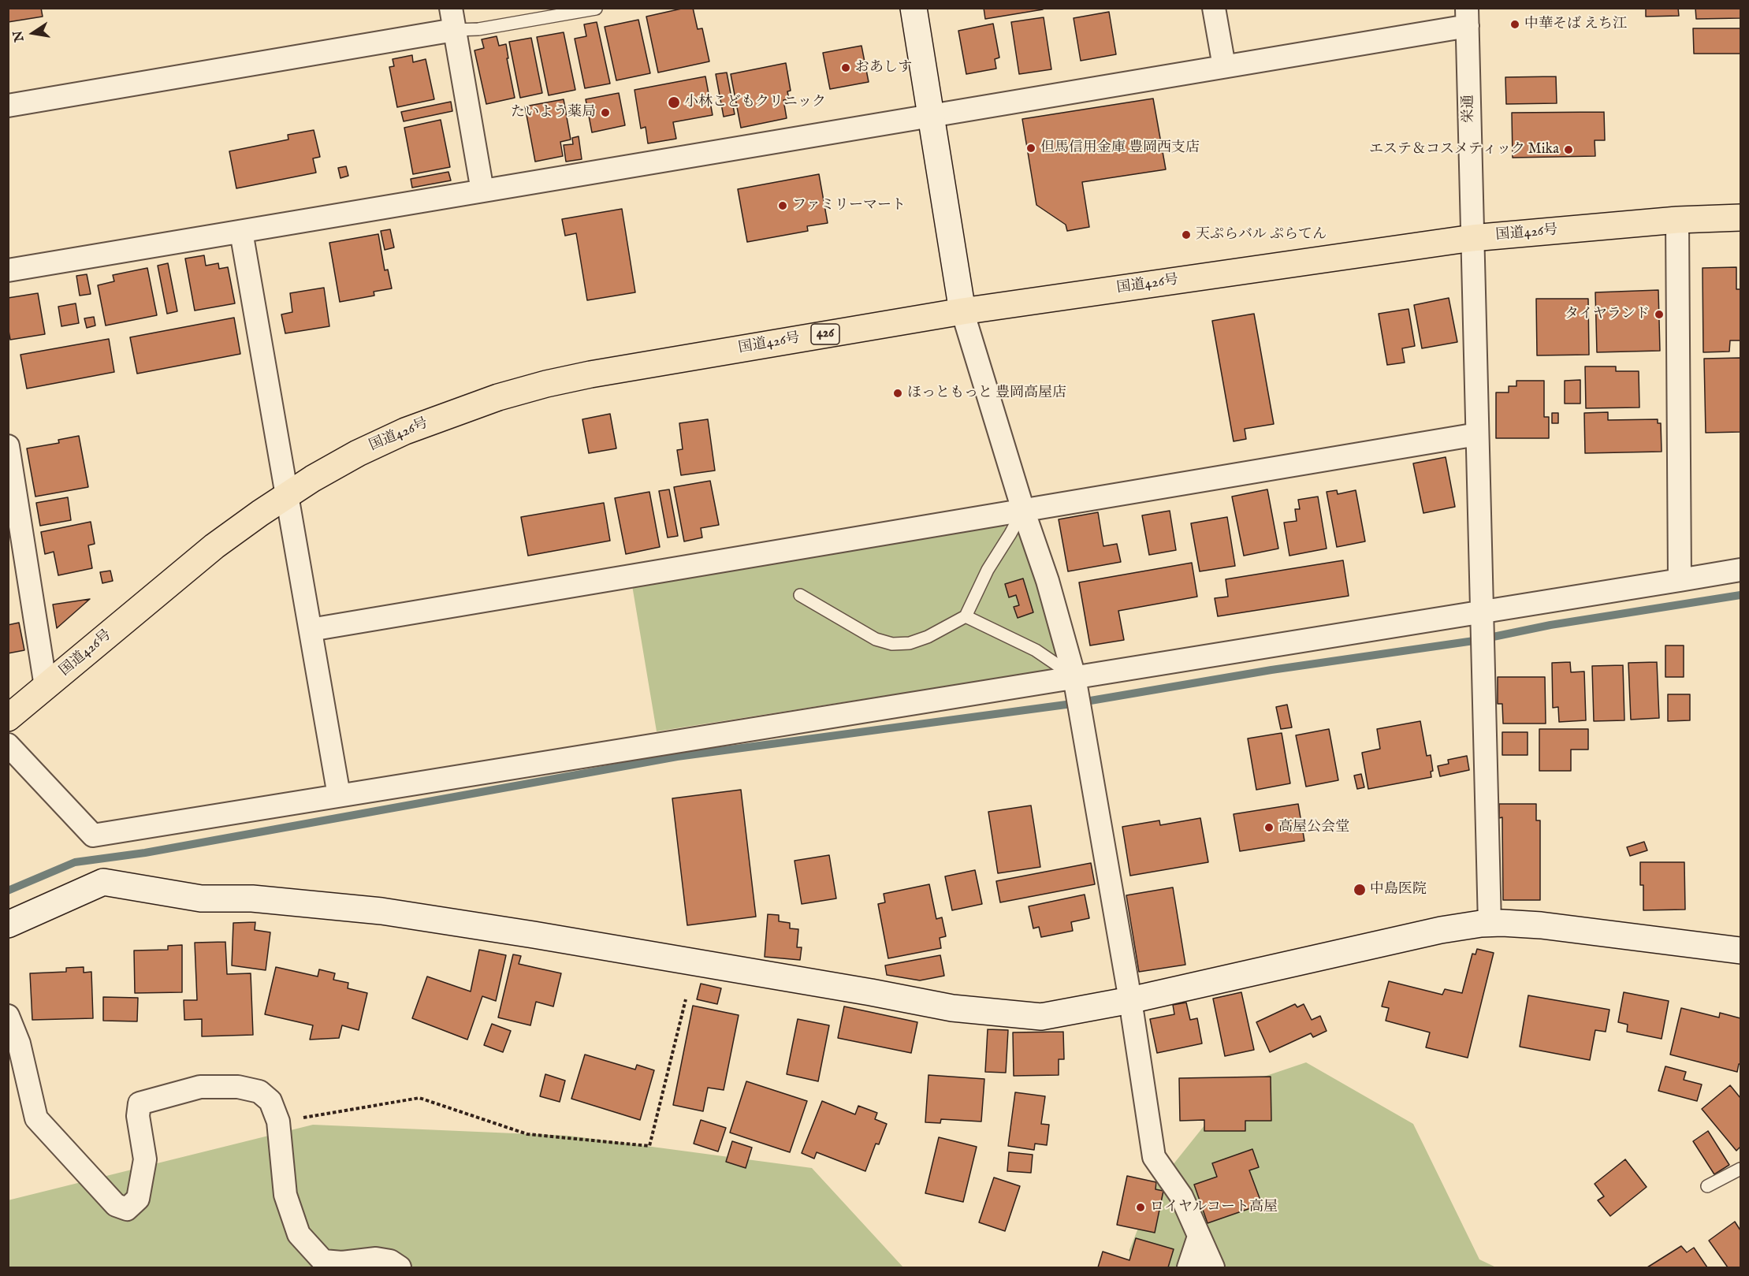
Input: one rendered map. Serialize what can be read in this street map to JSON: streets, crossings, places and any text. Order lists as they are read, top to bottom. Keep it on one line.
{"streets":{"highway":["国道426号","426"],"street":["栄通"]},"crossings":[["栄通","国道426号"]],"places":["中華そば えち江","おあしす","小林こどもクリニック","たいよう薬局","但馬信用金庫 豊岡西支店","エステ＆コスメティック Mika","ファミリーマート","天ぷらバル ぷらてん","タイヤランド","ほっともっと 豊岡高屋店","高屋公会堂","中島医院","ロイヤルコート高屋"],"north":"left"}
